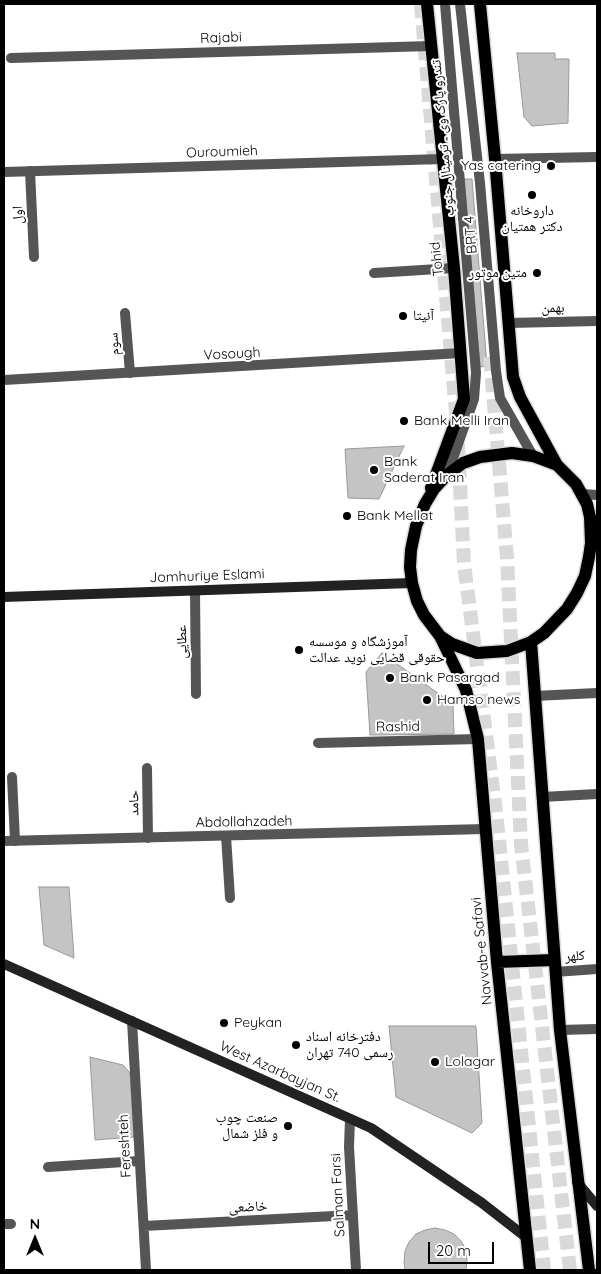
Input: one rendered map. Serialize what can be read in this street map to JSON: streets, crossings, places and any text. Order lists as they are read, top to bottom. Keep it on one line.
{"streets":{"main road":["Tohid","Jomhuriye Eslami","Navvab-e Safavi","West Azarbayjan St."],"street":["Rajabi","تندرو پارک وی ـ ترمینال جنوب","Ouroumieh","اول","BRT 4","بهمن","سوم","Vosough","عطایی","Rashid","حامد","Abdollahzadeh","کلهر","Fereshteh","Salman Farsi","خاضعی"]},"crossings":[["Rajabi","Tohid"],["Ouroumieh","اول"],["Ouroumieh","Tohid"],["Tohid","Vosough"],["سوم","Vosough"],["Jomhuriye Eslami","عطایی"],["Rashid","Navvab-e Safavi"],["حامد","Abdollahzadeh"],["Abdollahzadeh","Navvab-e Safavi"],["Navvab-e Safavi","West Azarbayjan St."],["West Azarbayjan St.","Fereshteh"],["West Azarbayjan St.","Salman Farsi"],["Fereshteh","خاضعی"],["Salman Farsi","خاضعی"]],"places":["Yas catering","داروخانه دکتر همتیان","متین موتور","آنیتا","Bank Melli Iran","Bank Saderat Iran","Bank Mellat","آموزشگاه و موسسه حقوقی قضایی نوید عدالت","Bank Pasargad","Hamso news","Peykan","دفترخانه اسناد رسمی 740 تهران","Lolagar","صنعت چوب و فلز شمال"],"scale_bar":"20 m","north":"top"}
